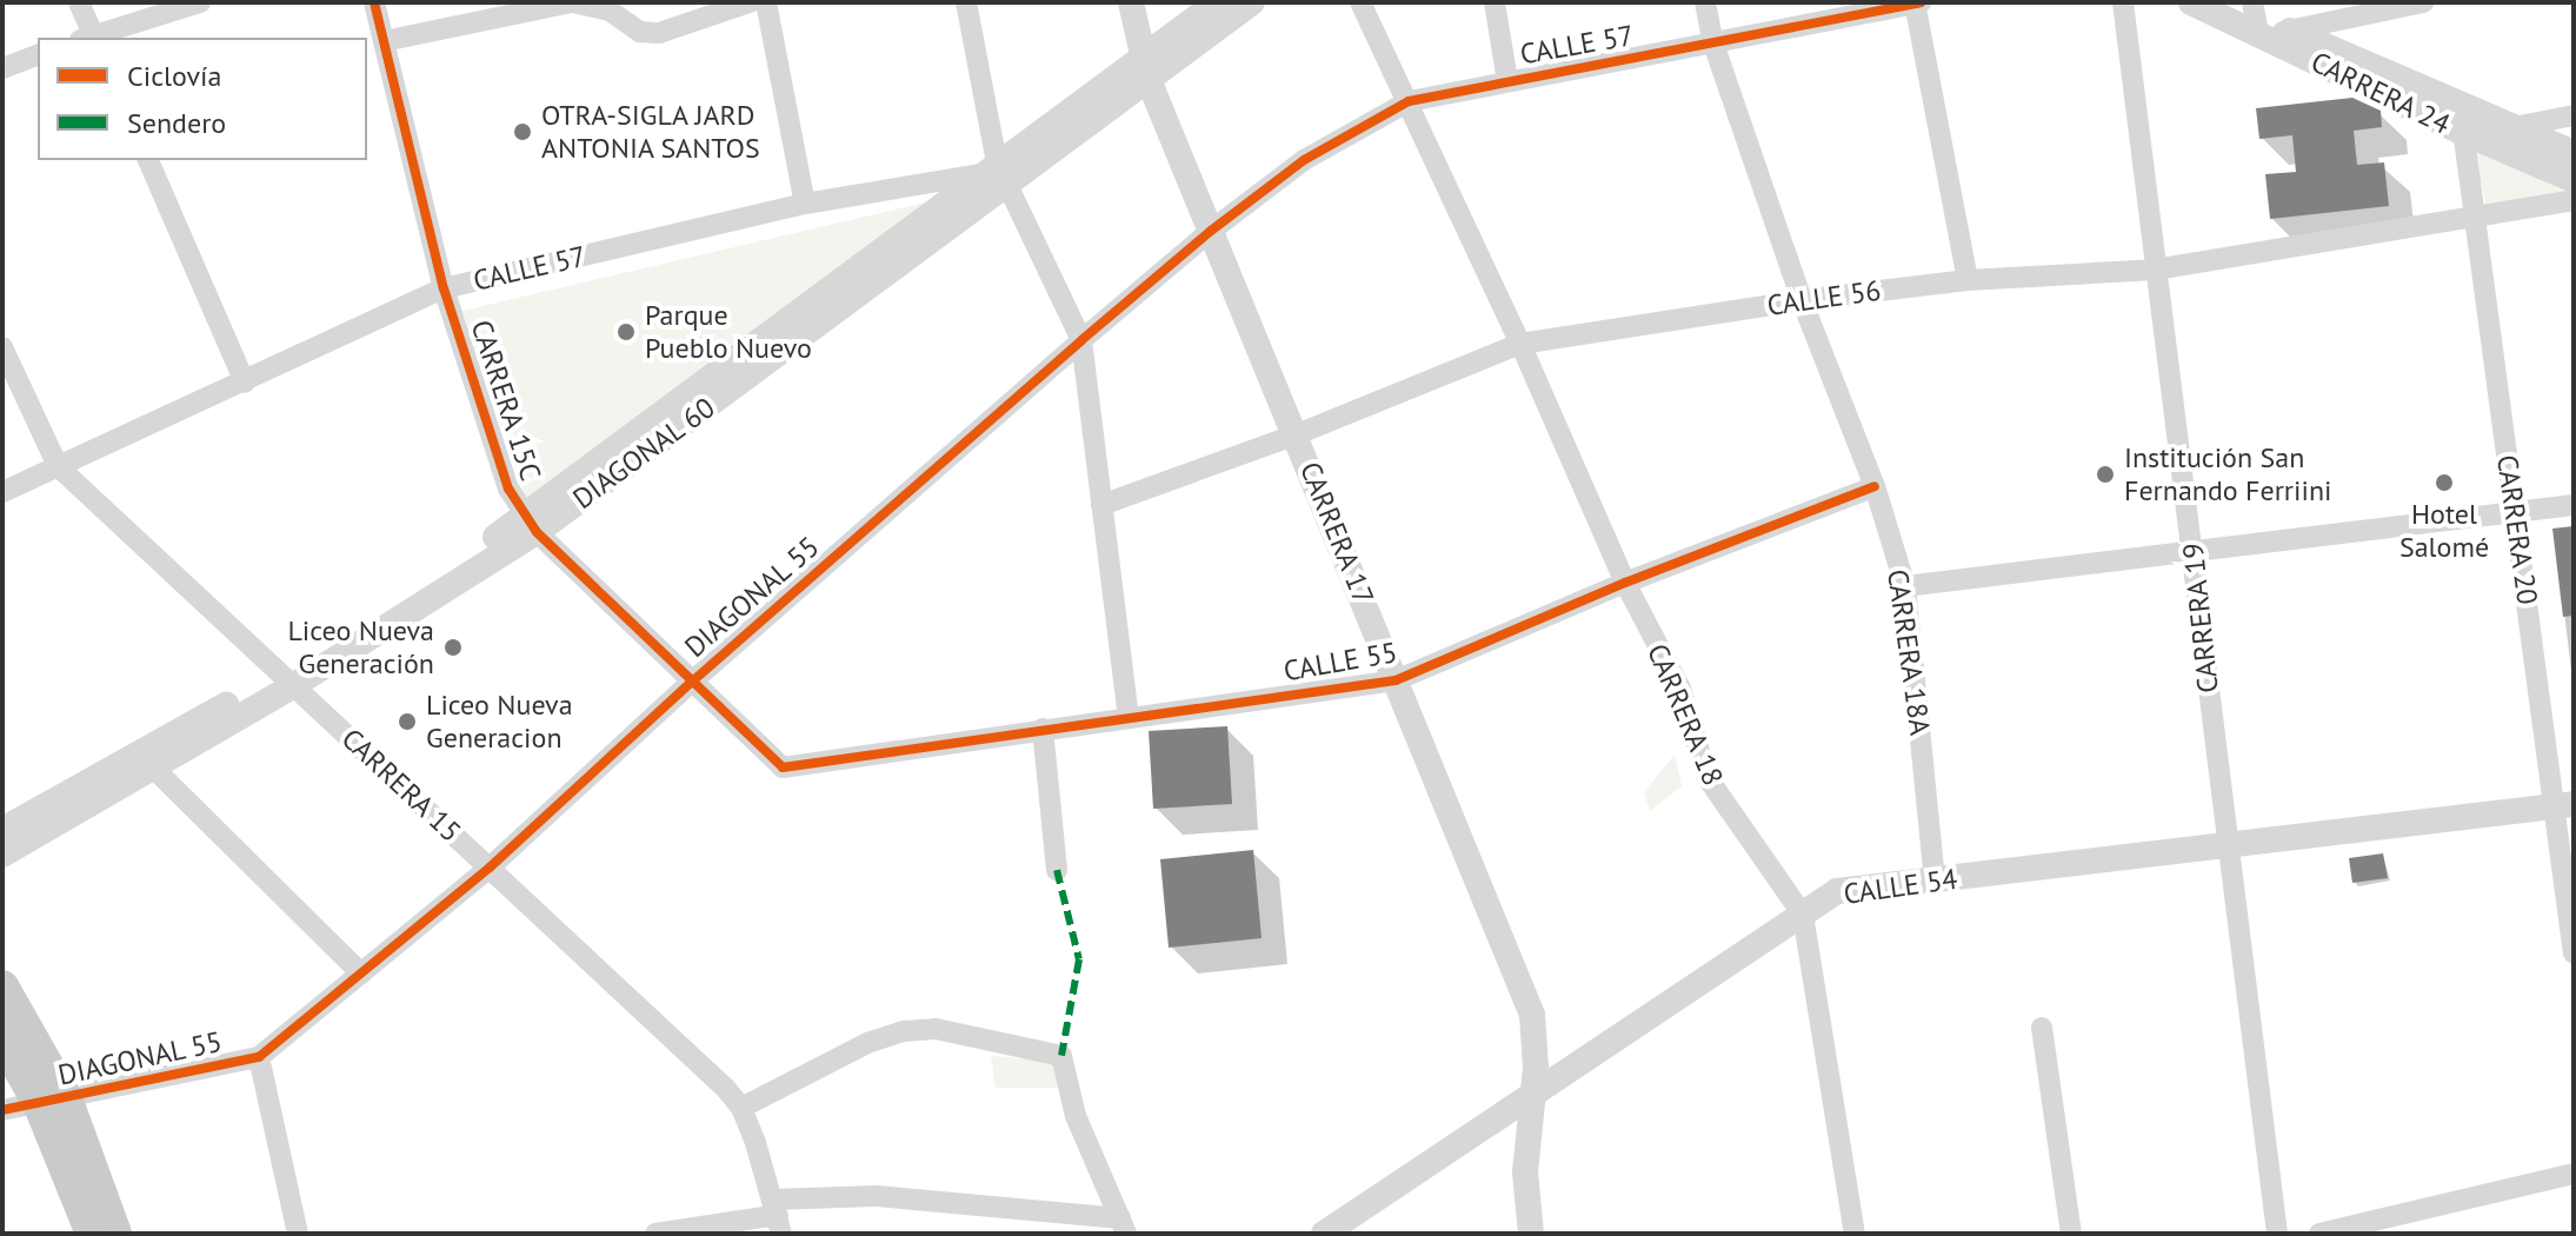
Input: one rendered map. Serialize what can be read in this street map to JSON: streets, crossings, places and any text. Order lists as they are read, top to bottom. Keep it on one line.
{"streets":{"street":["CALLE 57","CARRERA 24","CALLE 56","CARRERA 15C","DIAGONAL 60","CARRERA 20","CARRERA 17","DIAGONAL 55","CARRERA 19","CARRERA 18A","CALLE 55","CARRERA 18","CARRERA 15","CALLE 54"]},"crossings":[["CALLE 57","CARRERA 15C"],["CALLE 57","DIAGONAL 60"],["CALLE 57","DIAGONAL 55"],["CALLE 57","CARRERA 18A"],["CALLE 57","CARRERA 18"],["CALLE 57","CARRERA 15"],["CARRERA 24","CARRERA 20"],["CALLE 56","CARRERA 20"],["CALLE 56","CARRERA 17"],["CALLE 56","CARRERA 19"],["CALLE 56","CARRERA 18A"],["CALLE 56","CARRERA 18"],["CARRERA 15C","DIAGONAL 60"],["CARRERA 15C","DIAGONAL 55"],["CARRERA 15C","CALLE 55"],["DIAGONAL 60","CARRERA 17"],["DIAGONAL 60","CARRERA 15"],["CARRERA 20","CALLE 54"],["CARRERA 17","DIAGONAL 55"],["CARRERA 17","CALLE 55"],["CARRERA 17","CALLE 54"],["DIAGONAL 55","CARRERA 18"],["DIAGONAL 55","CARRERA 15"],["CARRERA 19","CALLE 54"],["CARRERA 18A","CALLE 55"],["CARRERA 18A","CALLE 54"],["CALLE 55","CARRERA 18"],["CARRERA 18","CALLE 54"]],"places":["OTRA-SIGLA JARD ANTONIA SANTOS","Parque Pueblo Nuevo","Institución San Fernando Ferriini","Hotel Salomé","Liceo Nueva Generación","Liceo Nueva Generacion"],"legend":["Ciclovía","Sendero"]}
